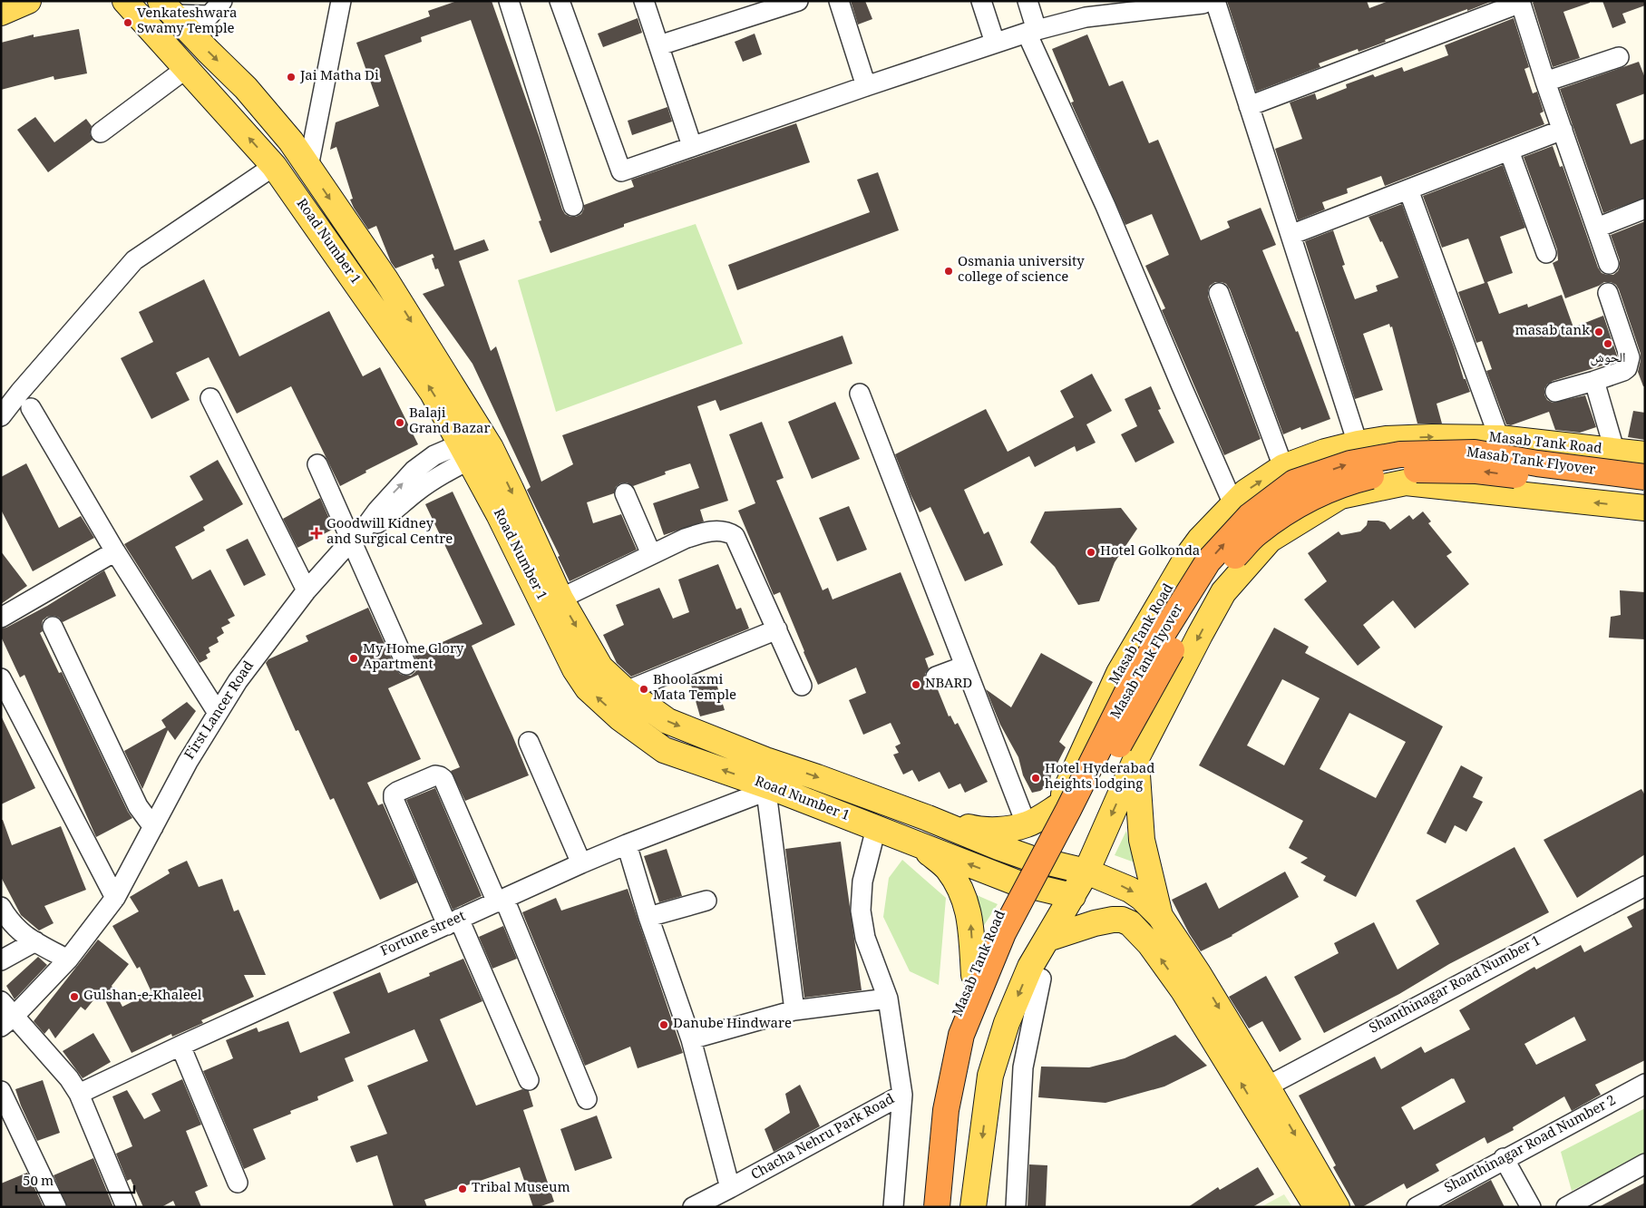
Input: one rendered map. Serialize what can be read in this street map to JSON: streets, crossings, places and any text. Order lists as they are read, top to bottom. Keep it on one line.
{"streets":{"highway":["Masab Tank Flyover"],"main road":["Road Number 1","Masab Tank Road"],"street":["First Lancer Road","Fortune street","Shanthinagar Road Number 1","Chacha Nehru Park Road","Shanthinagar Road Number 2"]},"crossings":[["Road Number 1","Masab Tank Road"],["Road Number 1","First Lancer Road"],["Road Number 1","Fortune street"]],"places":{"other":["Venkateshwara Swamy Temple","Jai Matha Di","Osmania university college of science","masab tank","الحوش","Balaji Grand Bazar","Hotel Golkonda","My Home Glory Apartment","NBARD","Bhoolaxmi Mata Temple","Hotel Hyderabad heights lodging","Gulshan-e-Khaleel","Danube Hindware","Tribal Museum"],"health":["Goodwill Kidney and Surgical Centre"]},"scale_bar":"50 m"}
